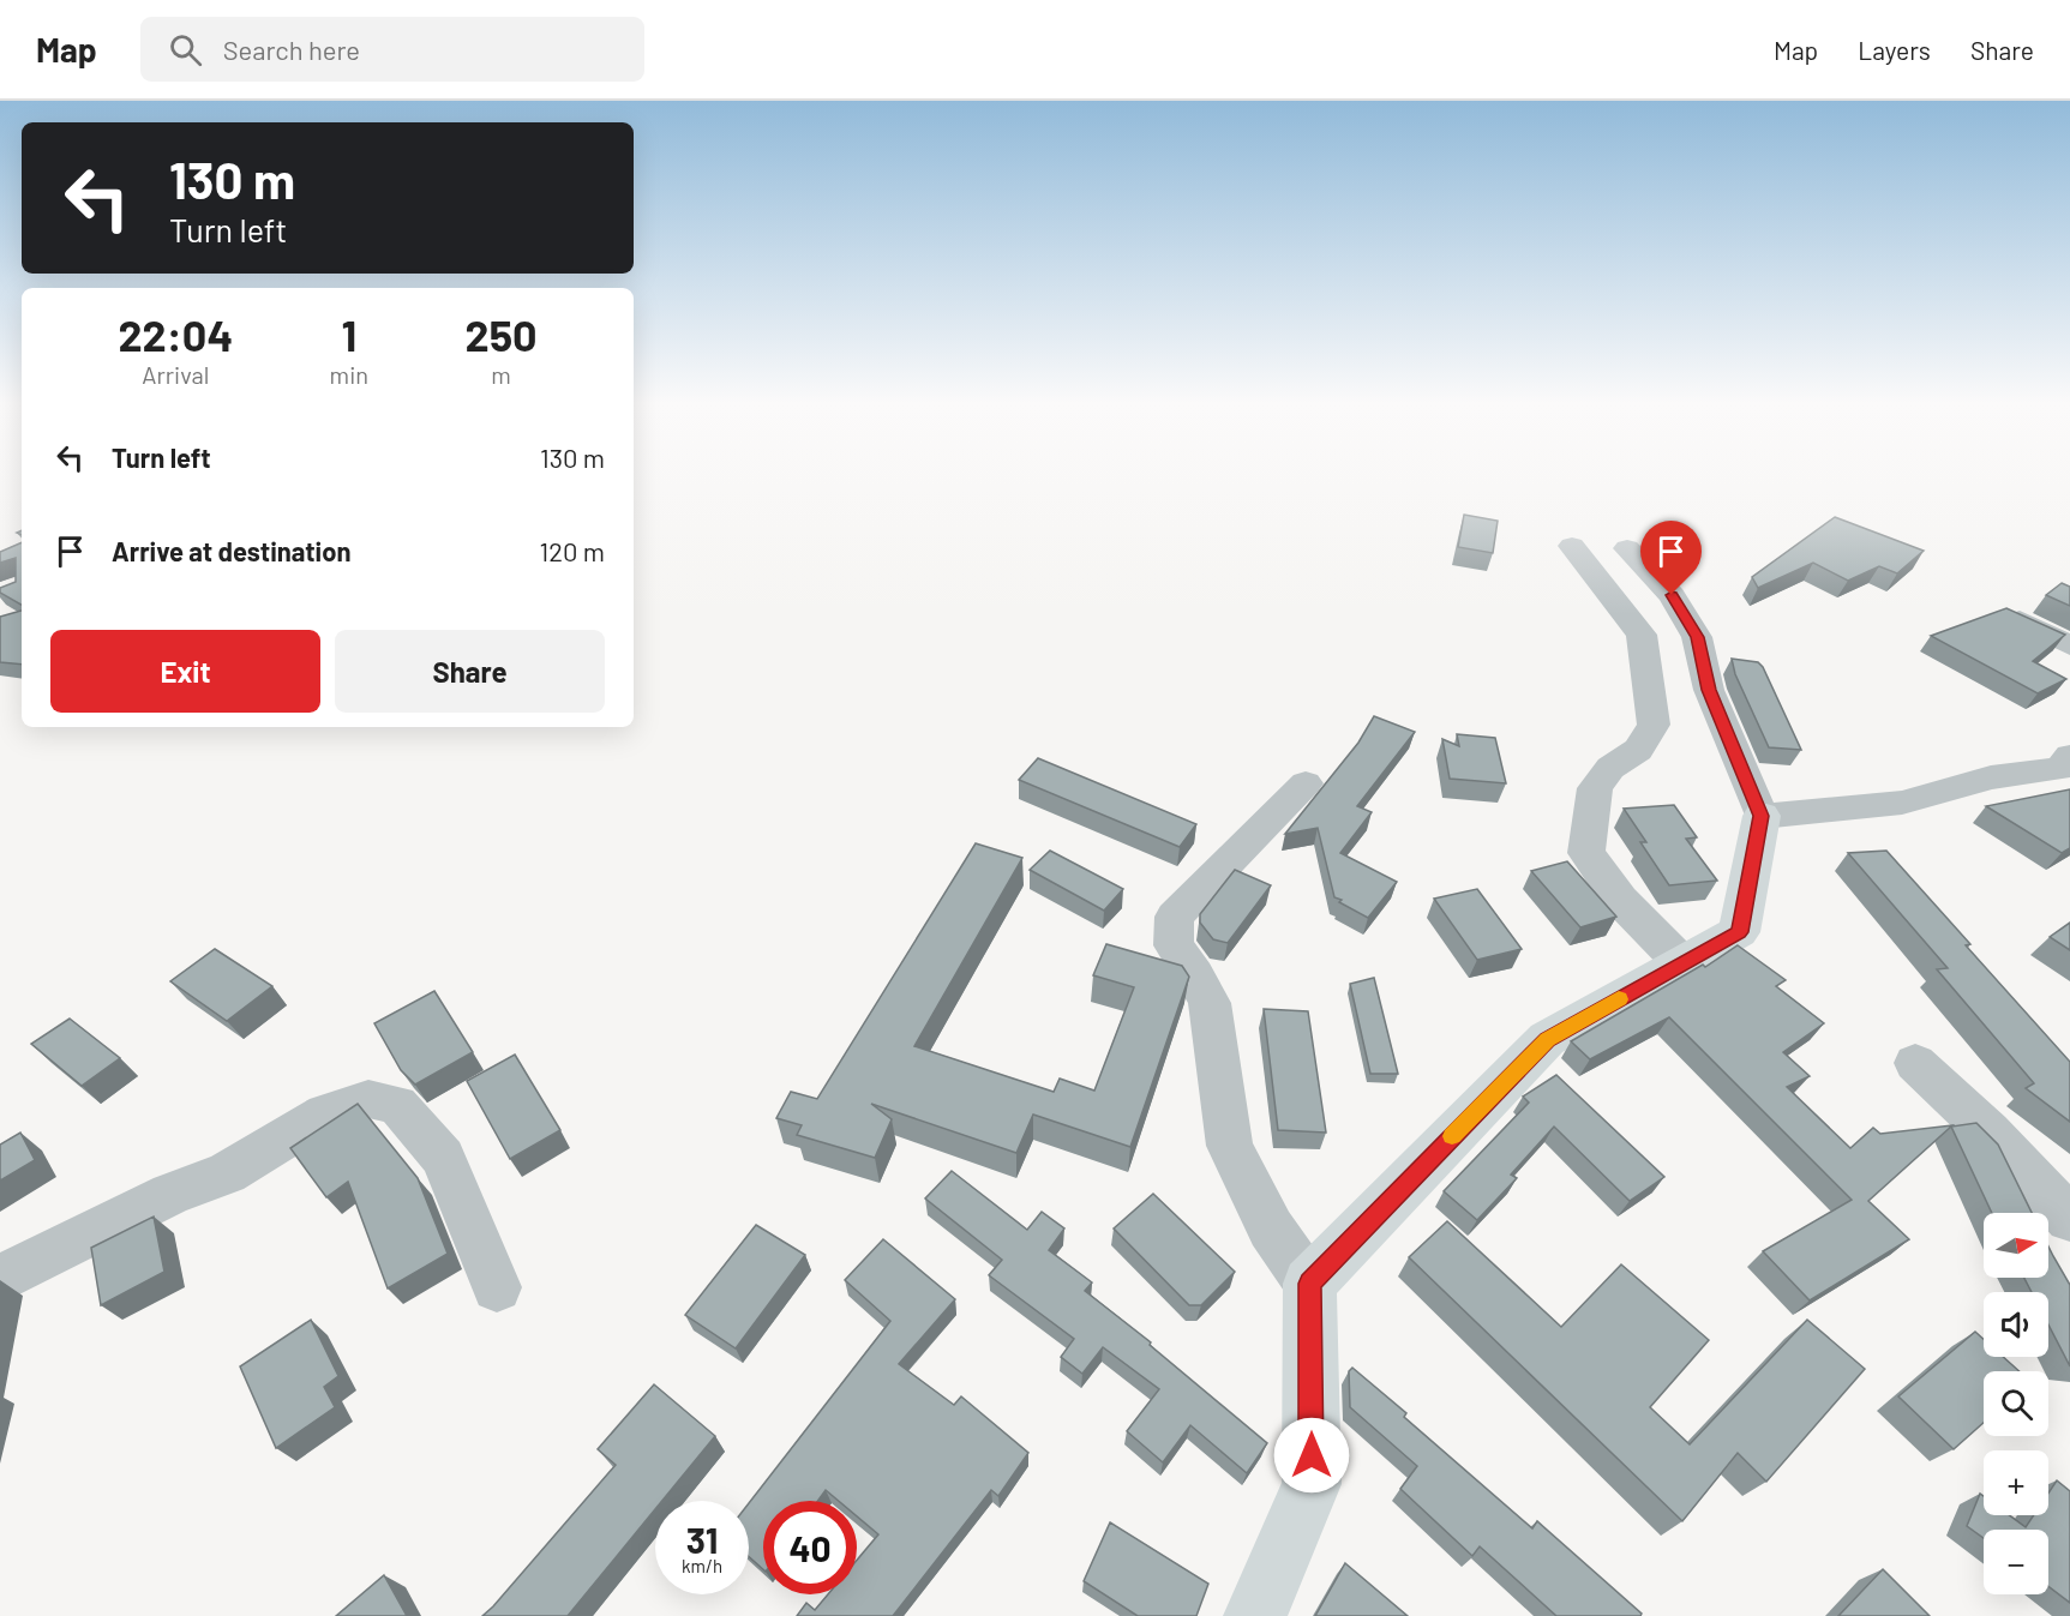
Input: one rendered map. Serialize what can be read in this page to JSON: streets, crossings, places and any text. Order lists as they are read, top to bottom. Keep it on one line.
{"north":"right","page":{"header":"Map","search":"Search here","nav":["Map","Layers","Share"],"turn":["130 m","Turn left"],"eta":["22:04","Arrival","1","min","250","m"],"list":[{"name":"Turn left","value":"130 m"},{"name":"Arrive at destination","value":"120 m"}],"buttons":["Exit","Share"],"map_buttons":["+","−"],"speed":"31 km/h","limit":"40"}}
